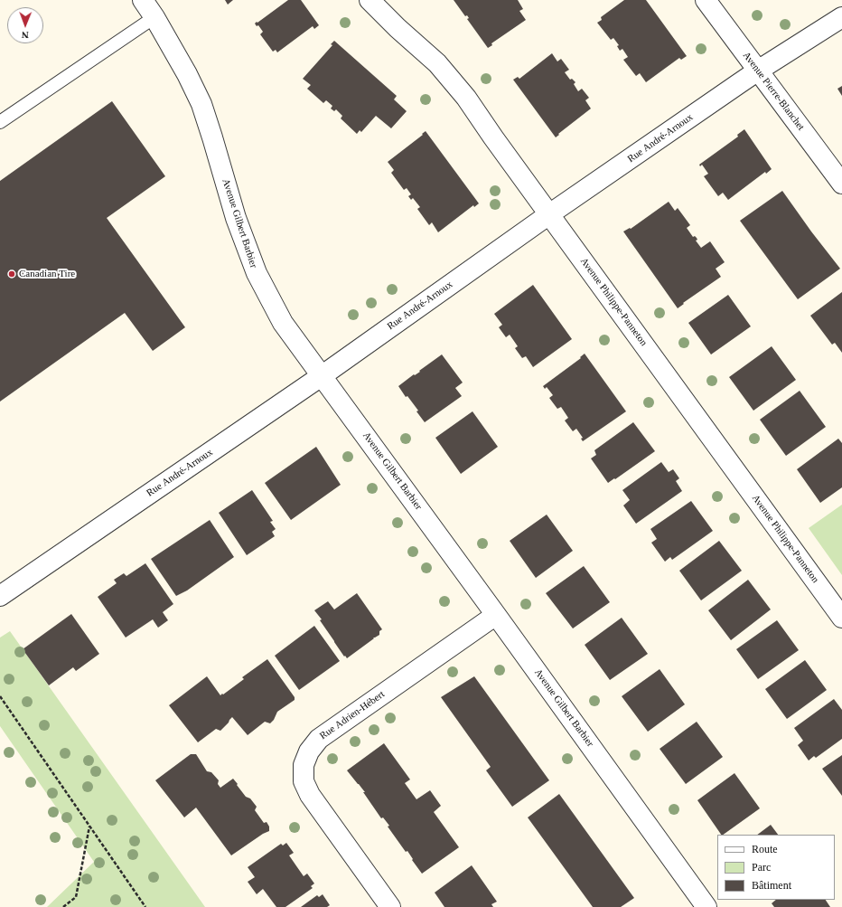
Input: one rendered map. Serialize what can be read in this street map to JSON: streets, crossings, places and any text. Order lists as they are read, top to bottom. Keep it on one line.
{"streets":{"street":["Avenue Pierre-Blanchet","Rue André-Arnoux","Avenue Gilbert Barbier","Avenue Philippe-Panneton","Rue Adrien-Hébert"]},"crossings":[["Avenue Pierre-Blanchet","Rue André-Arnoux"],["Rue André-Arnoux","Avenue Gilbert Barbier"],["Rue André-Arnoux","Avenue Philippe-Panneton"],["Avenue Gilbert Barbier","Rue Adrien-Hébert"]],"places":["Canadian Tire"],"legend":["Route","Parc","Bâtiment"],"north":"bottom"}
